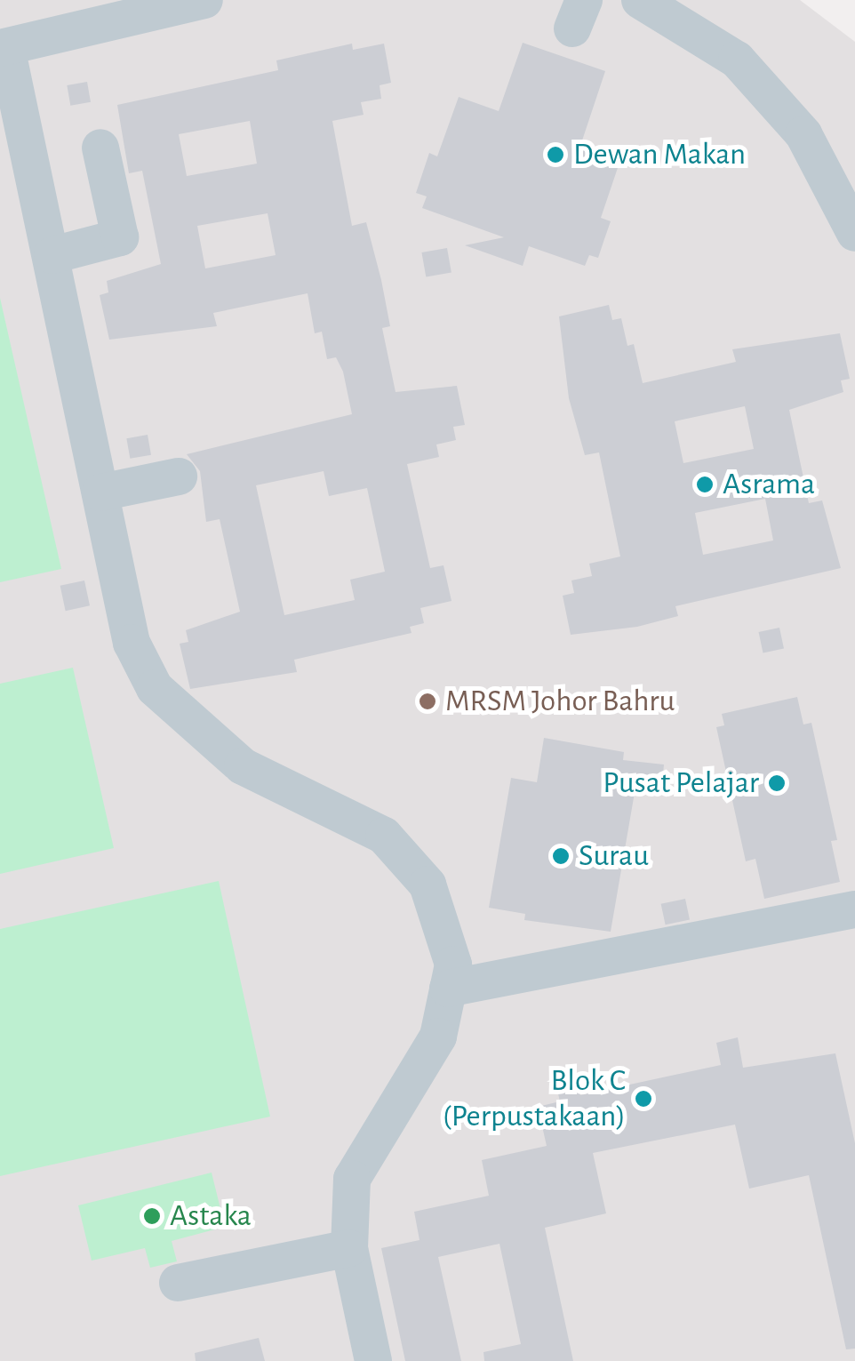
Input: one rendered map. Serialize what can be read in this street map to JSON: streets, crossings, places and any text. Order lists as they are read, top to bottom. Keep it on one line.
{"places":["Dewan Makan","Asrama","MRSM Johor Bahru","Pusat Pelajar","Surau","Blok C (Perpustakaan)","Astaka"]}
